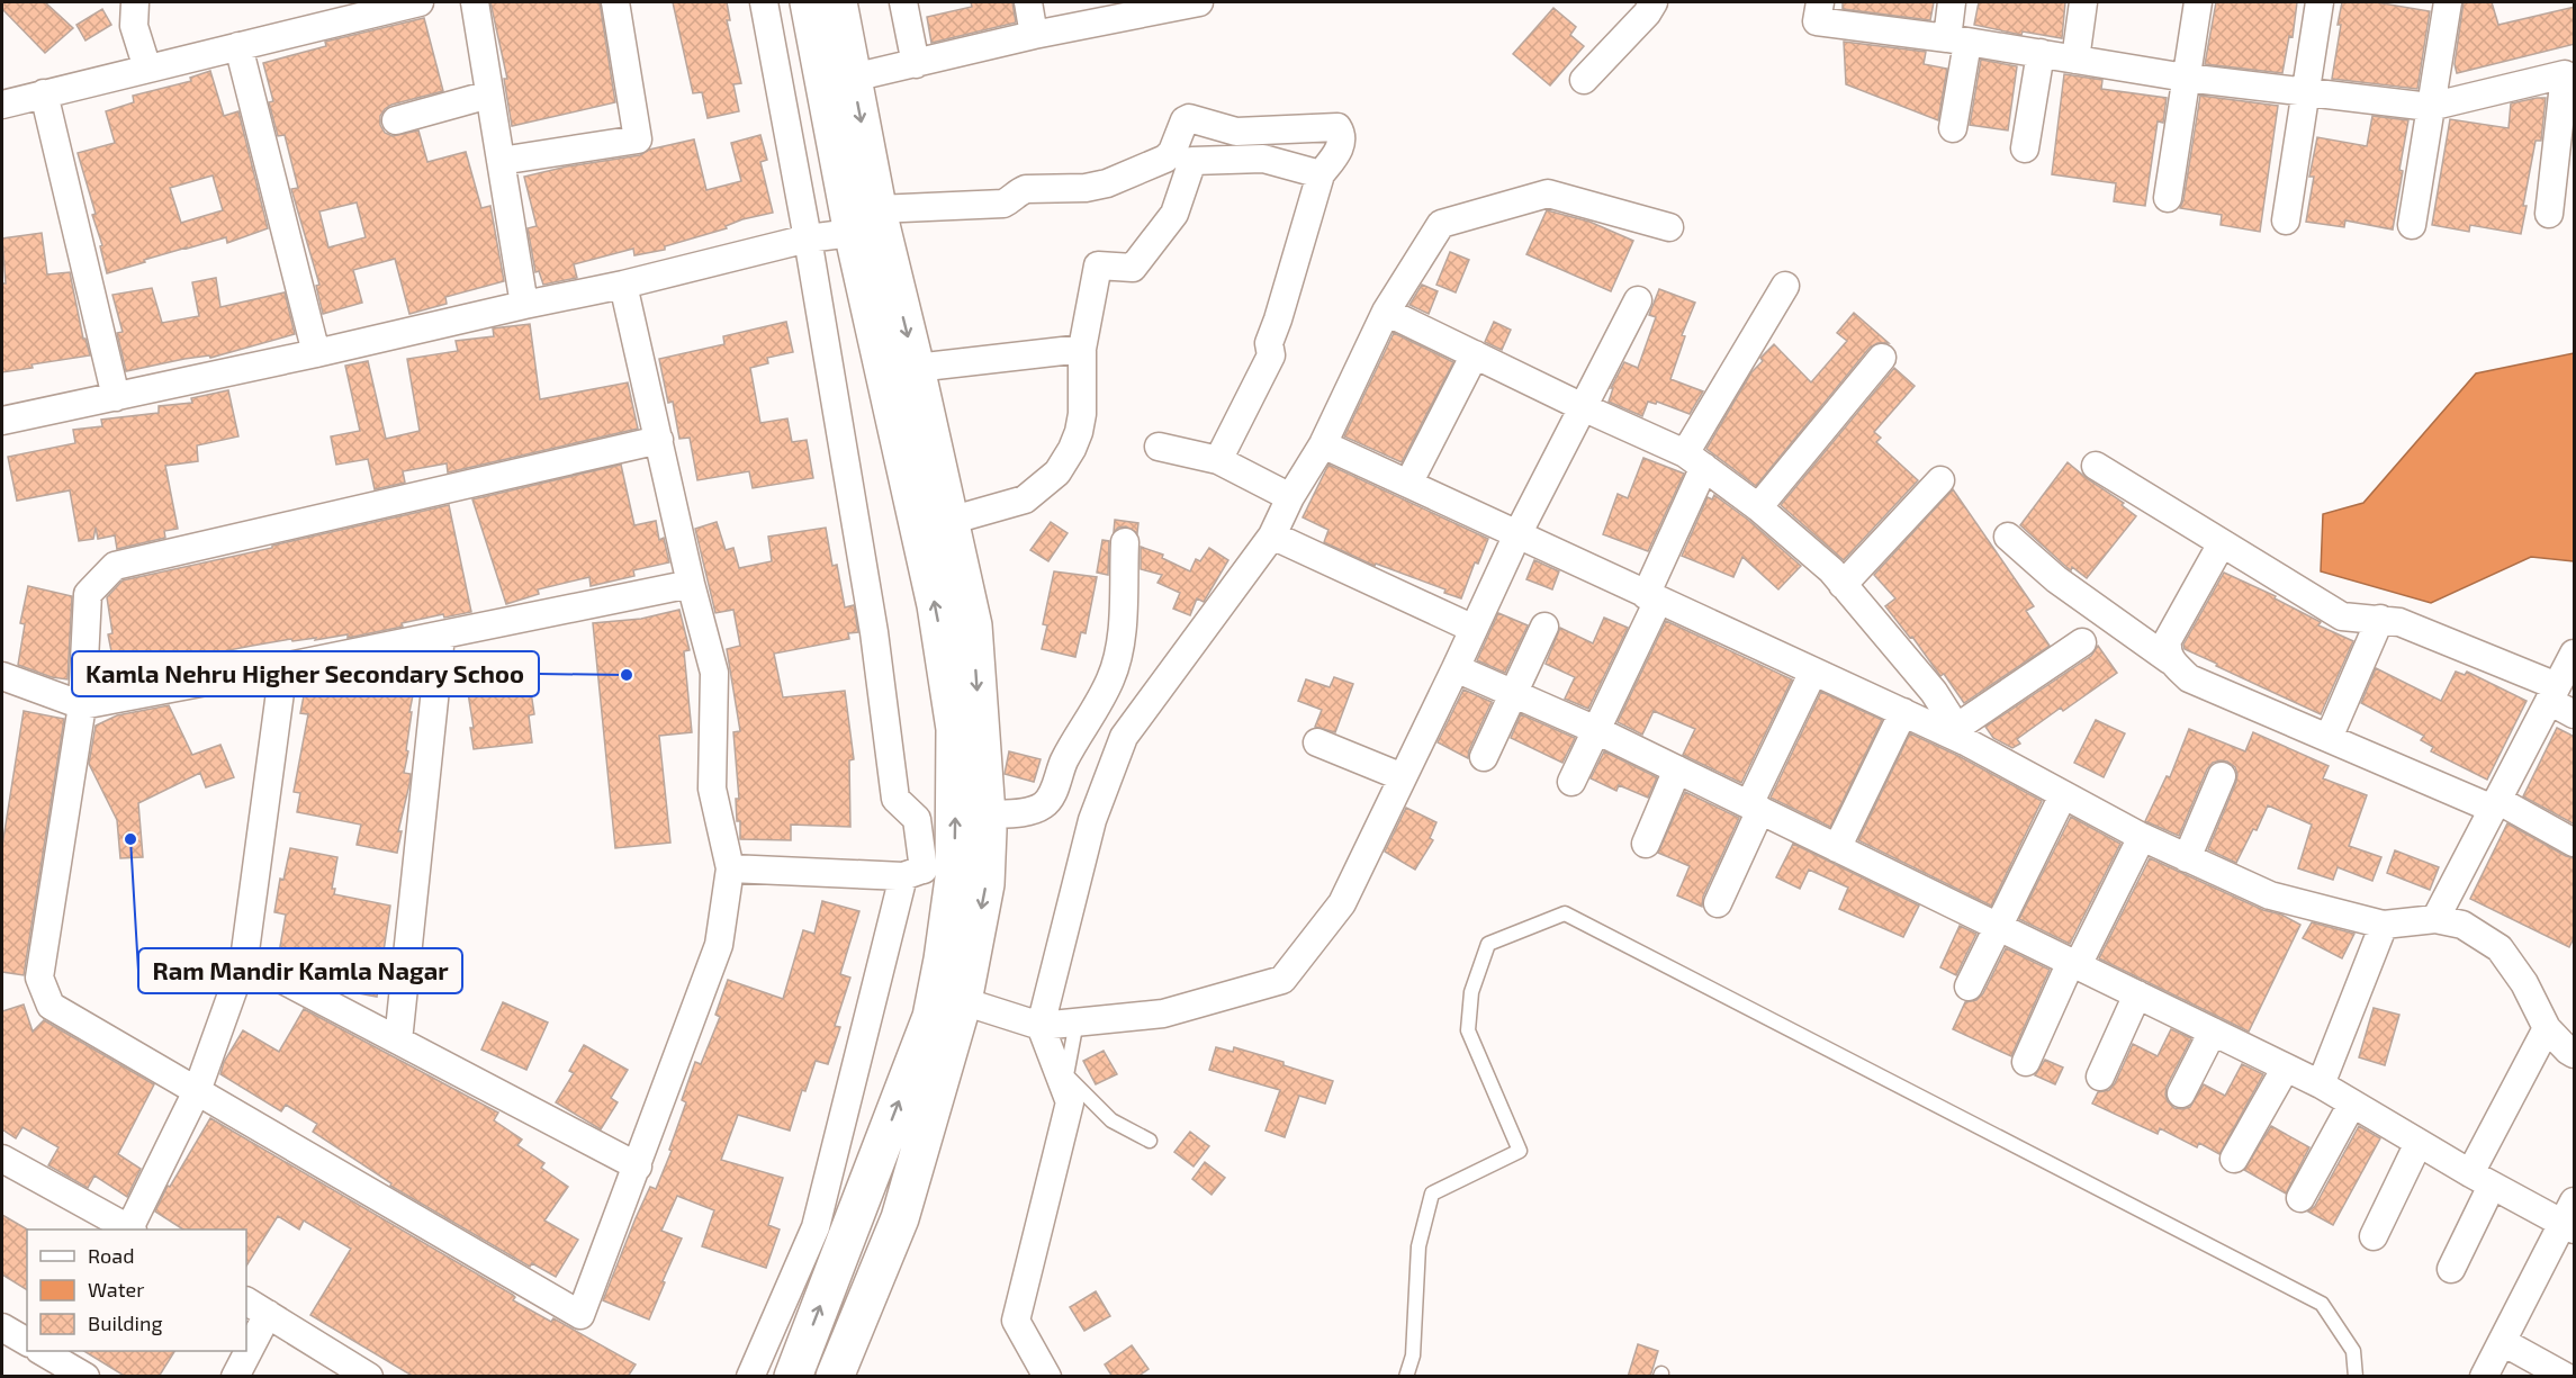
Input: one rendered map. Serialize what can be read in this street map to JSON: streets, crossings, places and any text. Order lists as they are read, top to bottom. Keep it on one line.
{"places":["Kamla Nehru Higher Secondary Schoo","Ram Mandir Kamla Nagar"],"legend":["Road","Water","Building"]}
